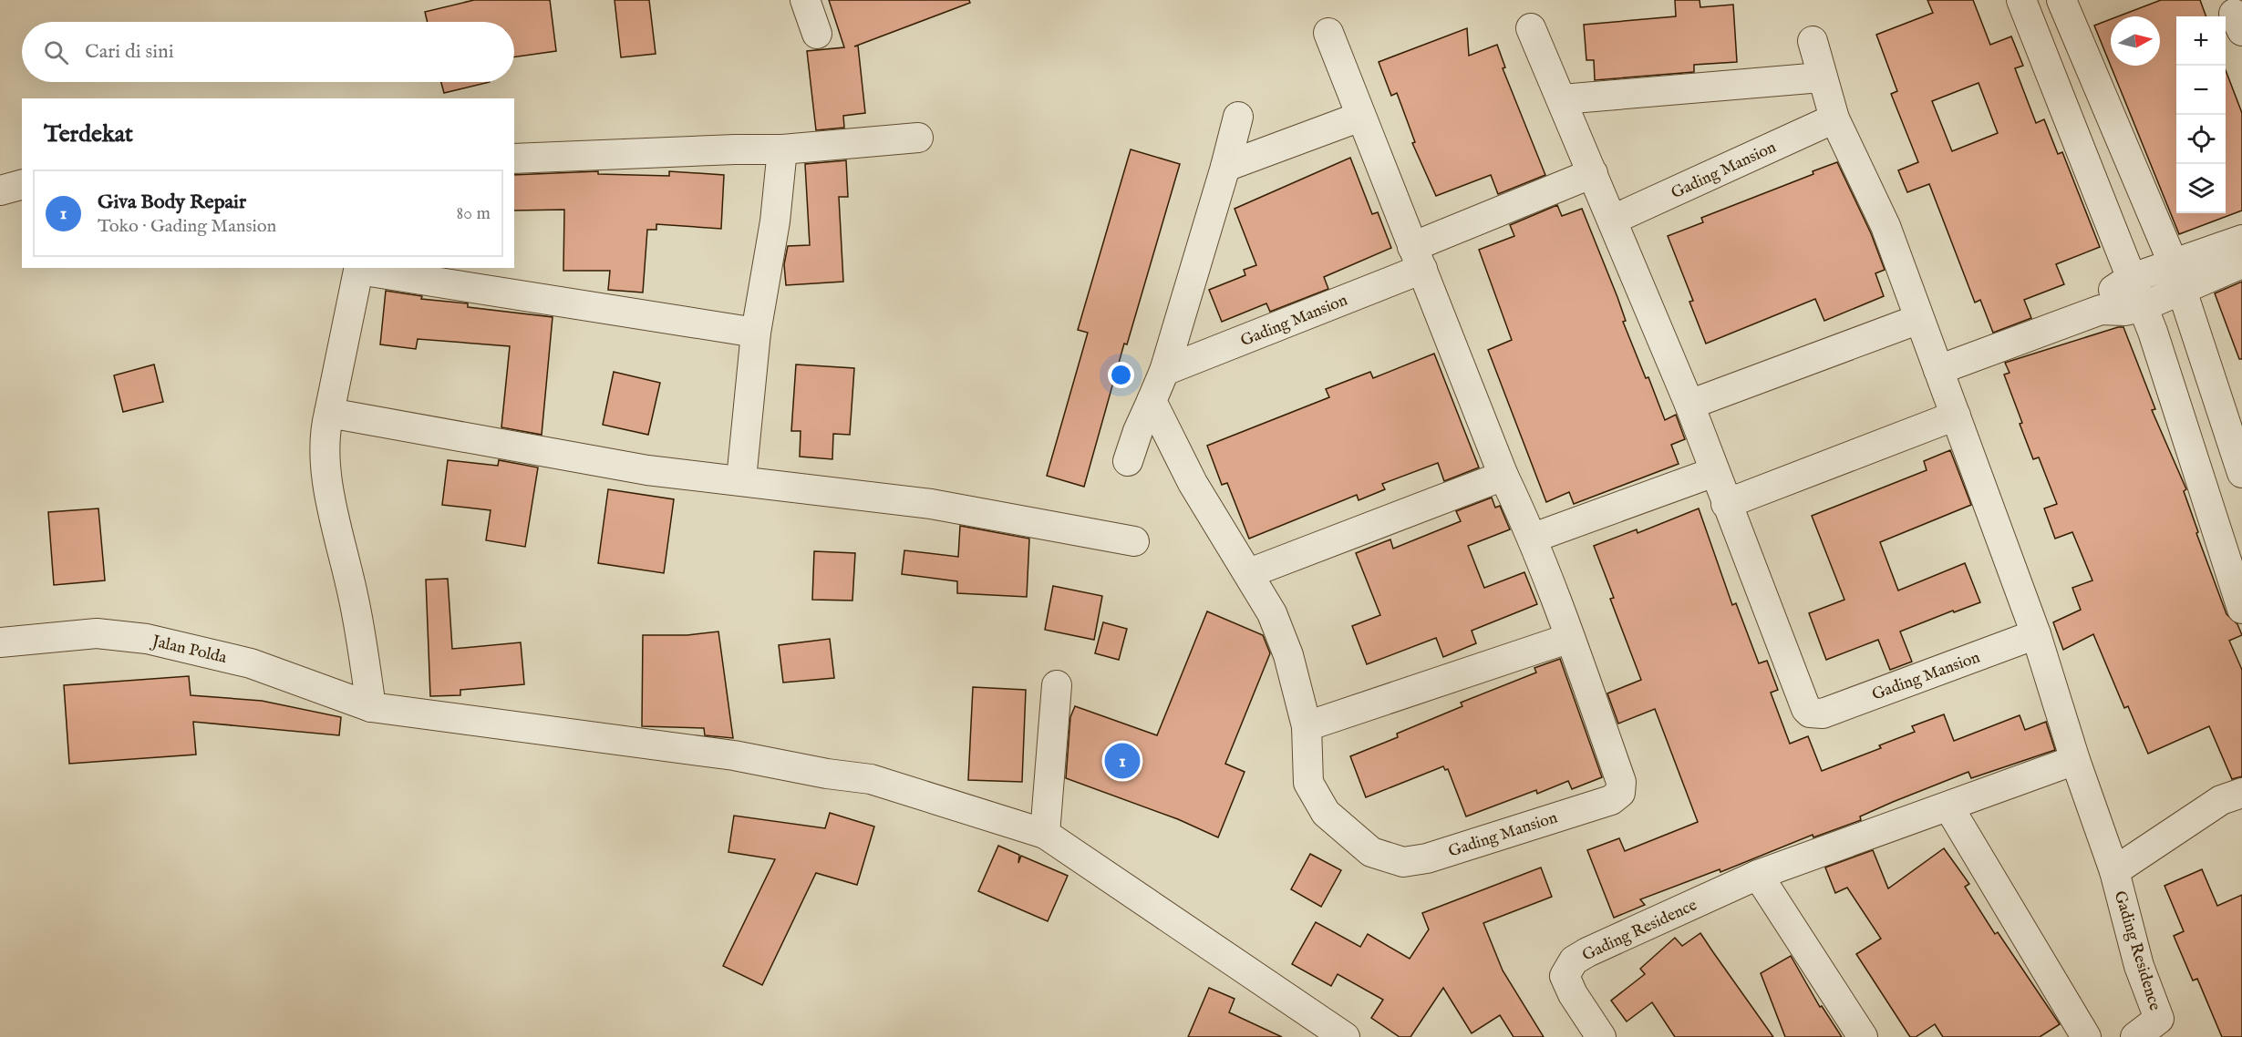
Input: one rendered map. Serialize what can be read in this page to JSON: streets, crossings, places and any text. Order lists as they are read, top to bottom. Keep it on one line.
{"streets":{"street":["Gading Mansion","Jalan Polda","Gading Residence"]},"north":"right","page":{"map_buttons":["+","−"],"search":"Cari di sini","heading":"Terdekat","list":[{"mark":"1","name":"Giva Body Repair","note":"Toko · Gading Mansion","value":"80 m"}],"pins":"1"}}
